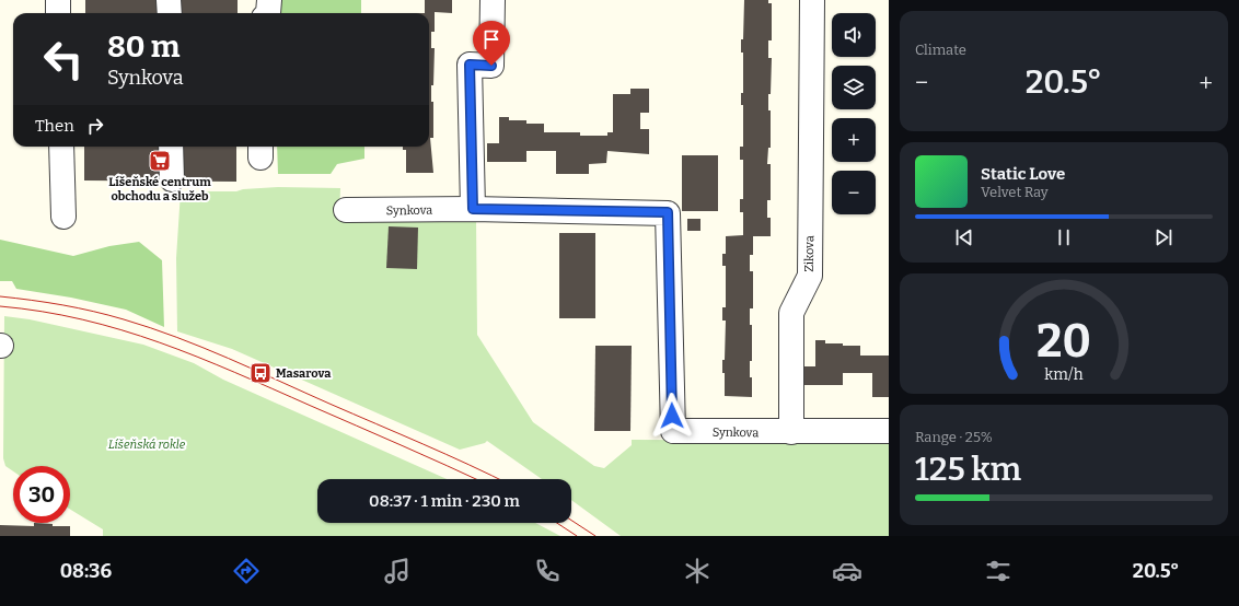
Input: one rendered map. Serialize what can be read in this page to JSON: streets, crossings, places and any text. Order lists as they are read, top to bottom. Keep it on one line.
{"streets":{"street":["Synkova","Zikova"]},"crossings":[["Synkova","Zikova"]],"parks":["Líšeňská rokle"],"places":{"supermarket":["Líšeňské centrum obchodu a služeb"],"bus stop":["Masarova"]},"page":{"tile":["Climate",["Range · 25%","125 km"]],"map_buttons":["+","−"],"turn":["80 m","Synkova"],"heat":["−","20.5°","+"],"then":"Then","song":["Static Love","Velvet Ray"],"limit":"30","trip":"08:37 · 1 min · 230 m","tabs":["08:36","20.5°"],"gauge":["20","km/h"]}}
